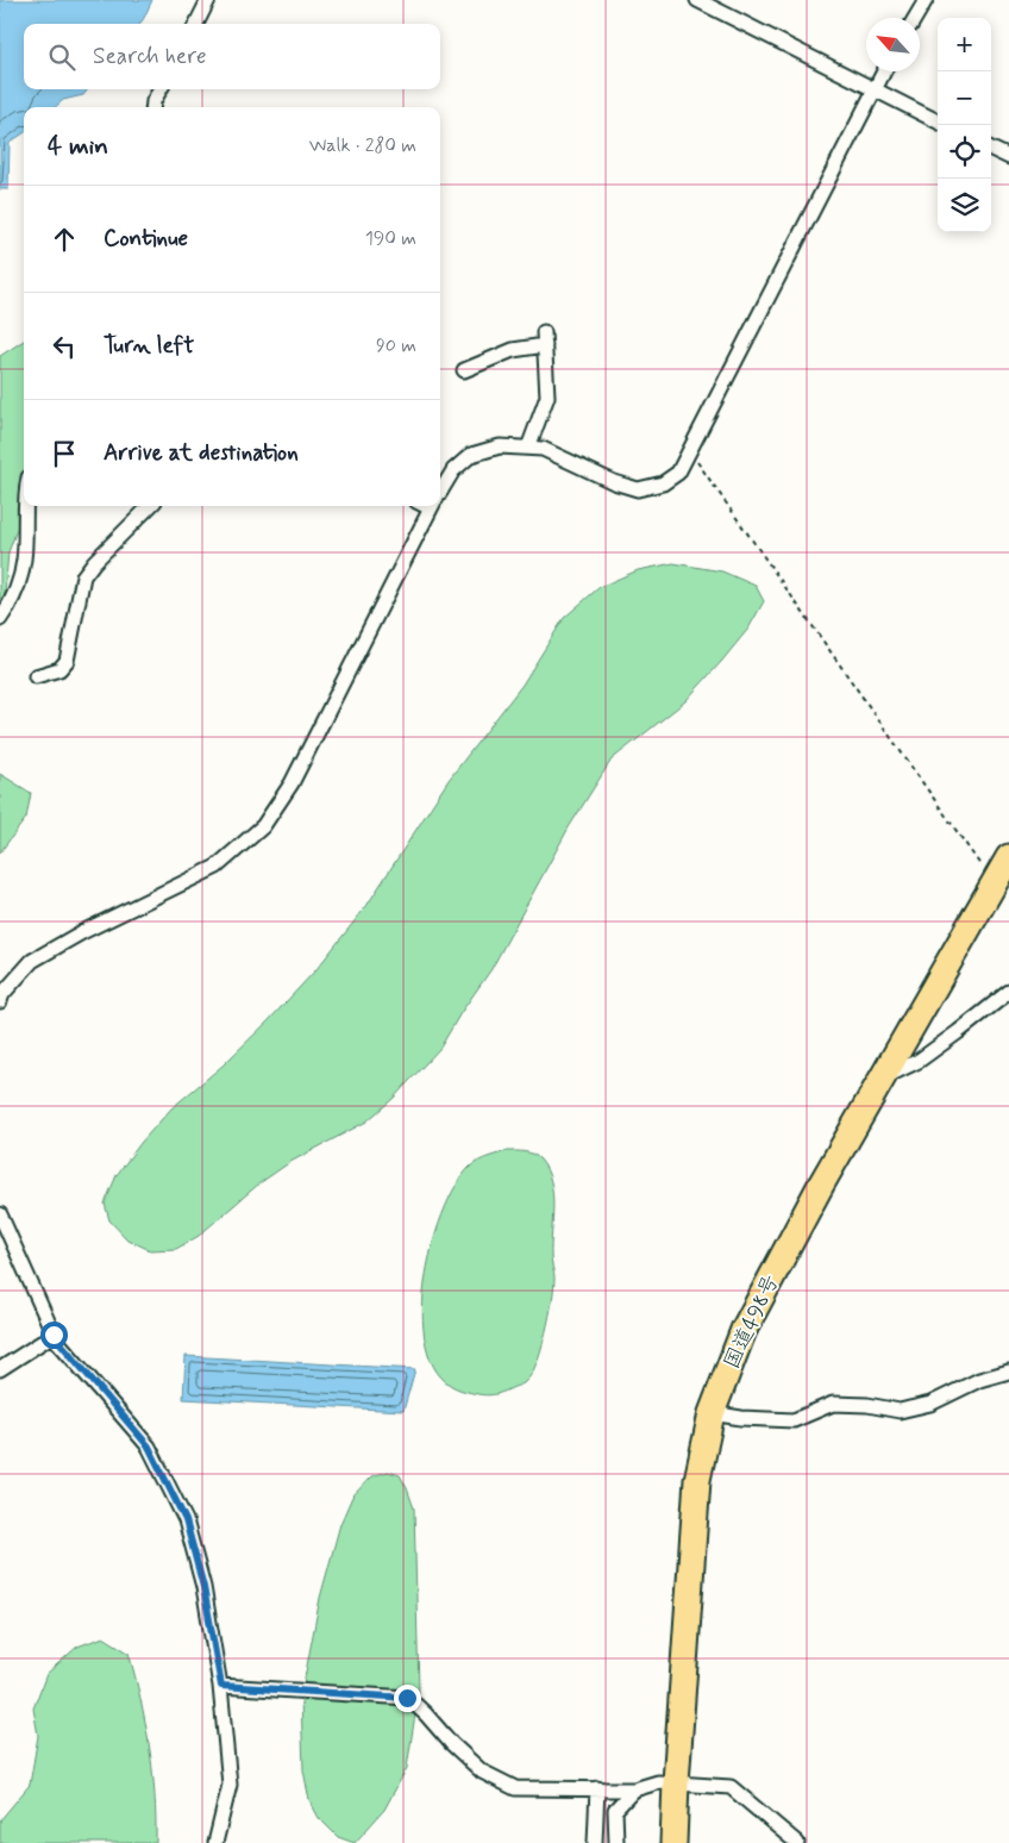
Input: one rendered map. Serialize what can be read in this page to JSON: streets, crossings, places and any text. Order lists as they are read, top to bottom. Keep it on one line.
{"streets":{"highway":["国道498号"]},"north":"top left","page":{"map_buttons":["+","−"],"search":"Search here","heading":["4 min","Walk · 280 m"],"list":[["Continue","190 m"],["Turn left","90 m"],"Arrive at destination"]}}
